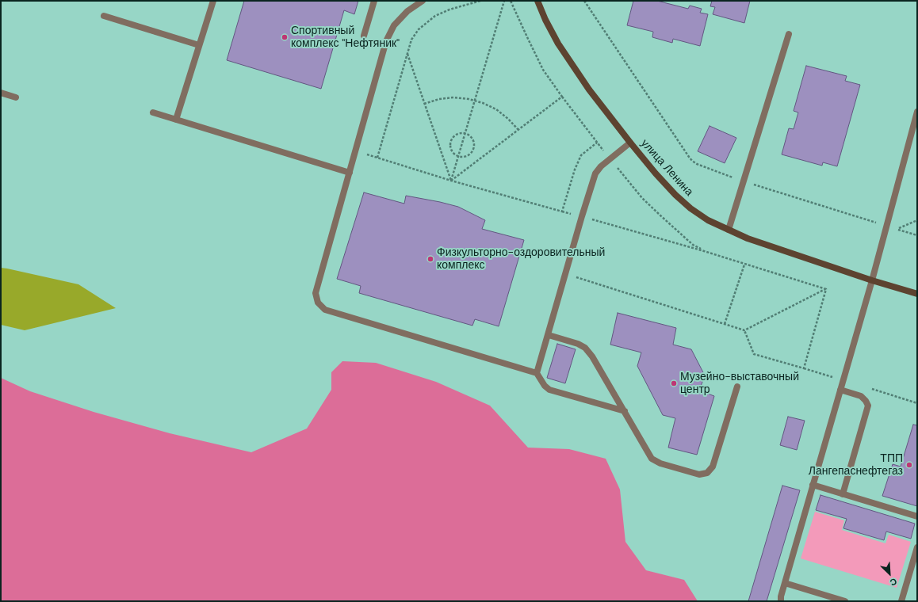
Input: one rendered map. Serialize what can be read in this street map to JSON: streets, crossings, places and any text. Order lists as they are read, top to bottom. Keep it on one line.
{"streets":{"street":["улица Ленина"]},"places":["Спортивный комплекс \"Нефтяник\"","Физкульторно-оздоровительный комплекс","Музейно-выставочный центр","ТПП Лангепаснефтегаз"],"north":"bottom right"}
